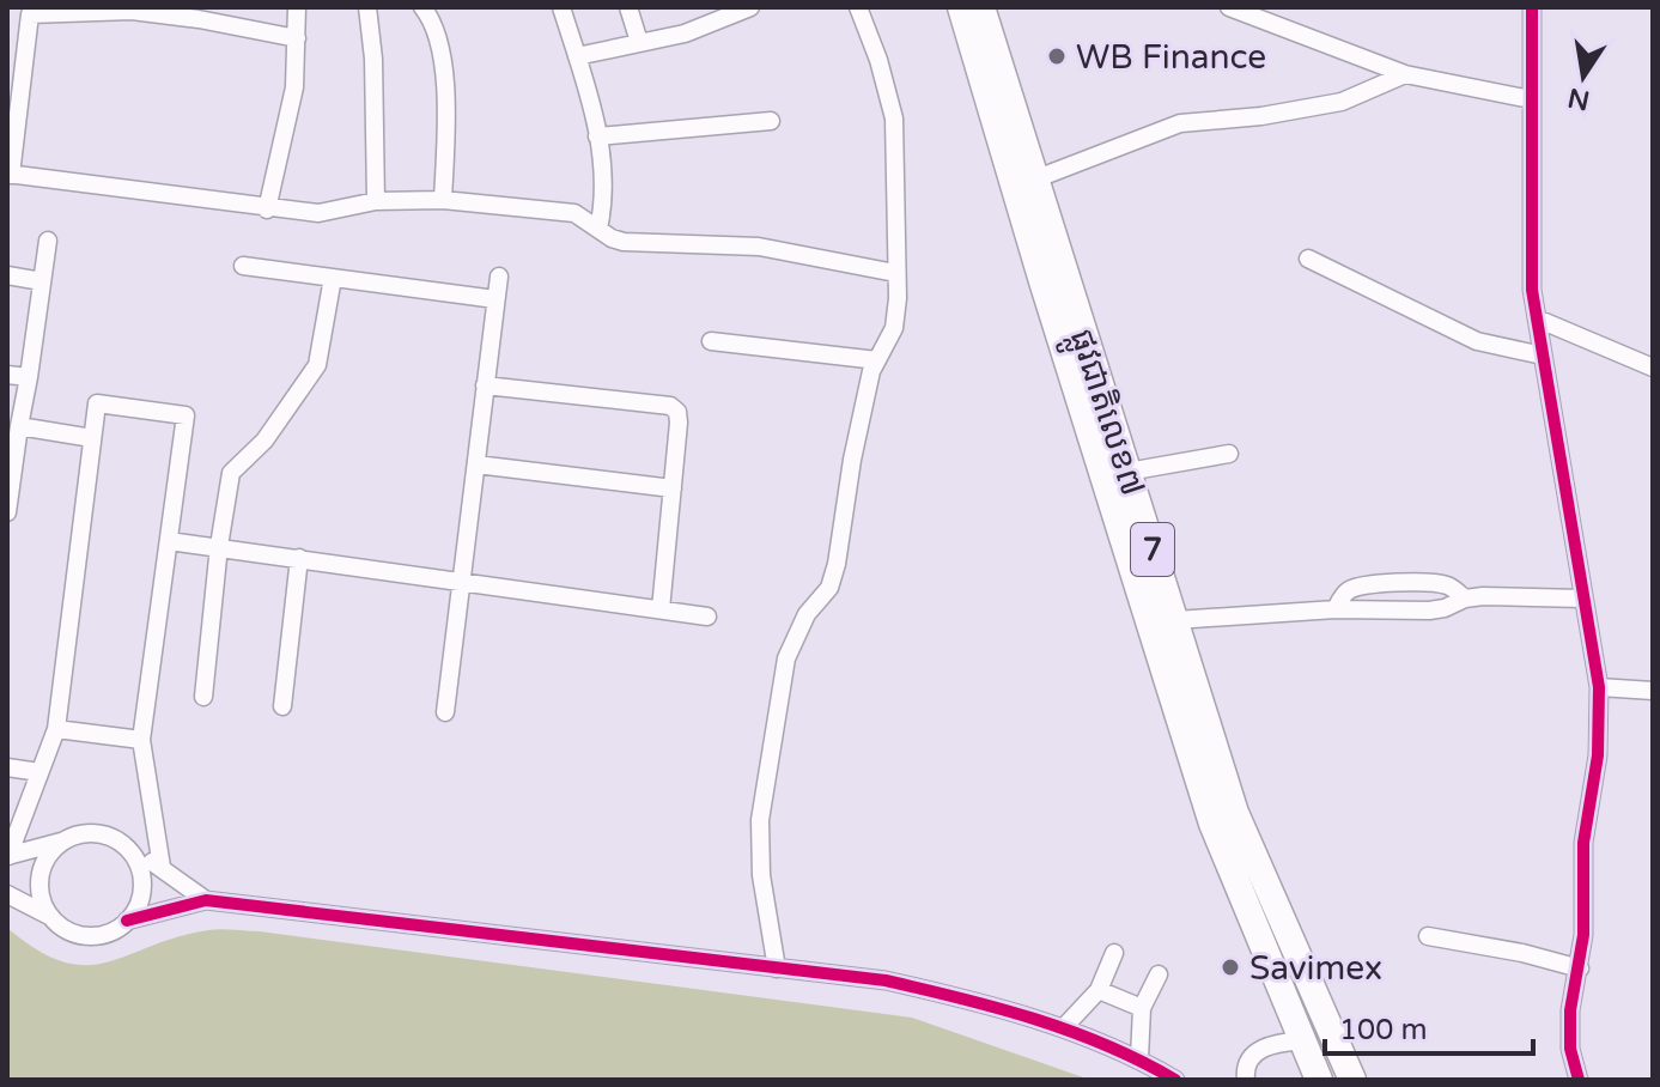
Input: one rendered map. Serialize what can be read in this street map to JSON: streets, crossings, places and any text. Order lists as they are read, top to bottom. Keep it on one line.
{"streets":{"highway":["ផ្លូវជាតិលេខ៧","7"]},"places":["WB Finance","Savimex"],"scale_bar":"100 m","north":"bottom"}
